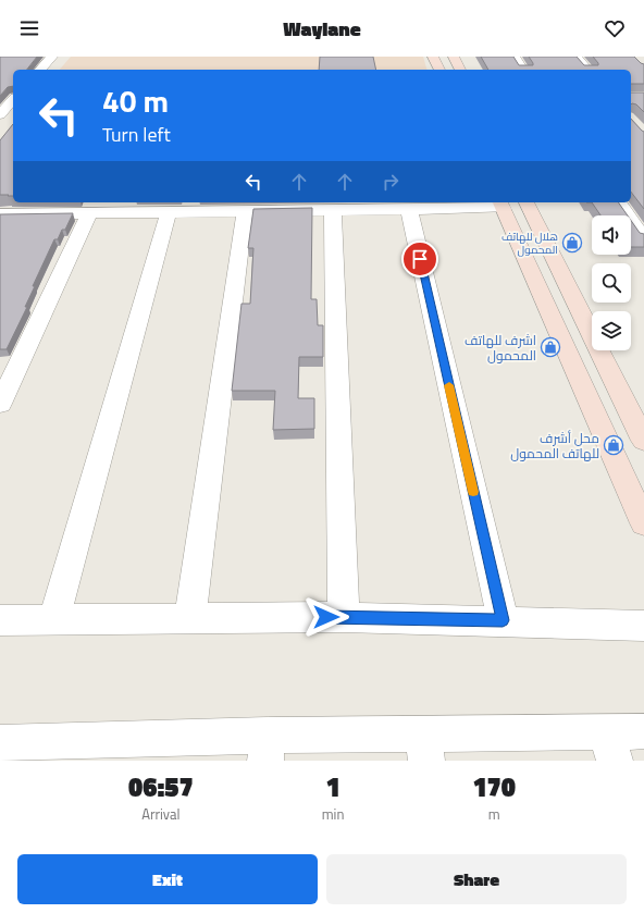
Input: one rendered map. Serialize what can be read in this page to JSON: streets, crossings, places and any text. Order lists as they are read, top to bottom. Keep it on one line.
{"places":{"shop":["هلال للهاتف المحمول","اشرف للهاتف المحمول","محل أشرف للهاتف المحمول"]},"page":{"header":"Waylane","turn":["40 m","Turn left"],"eta":["06:57","Arrival","1","min","170","m"],"buttons":["Exit","Share"]}}
